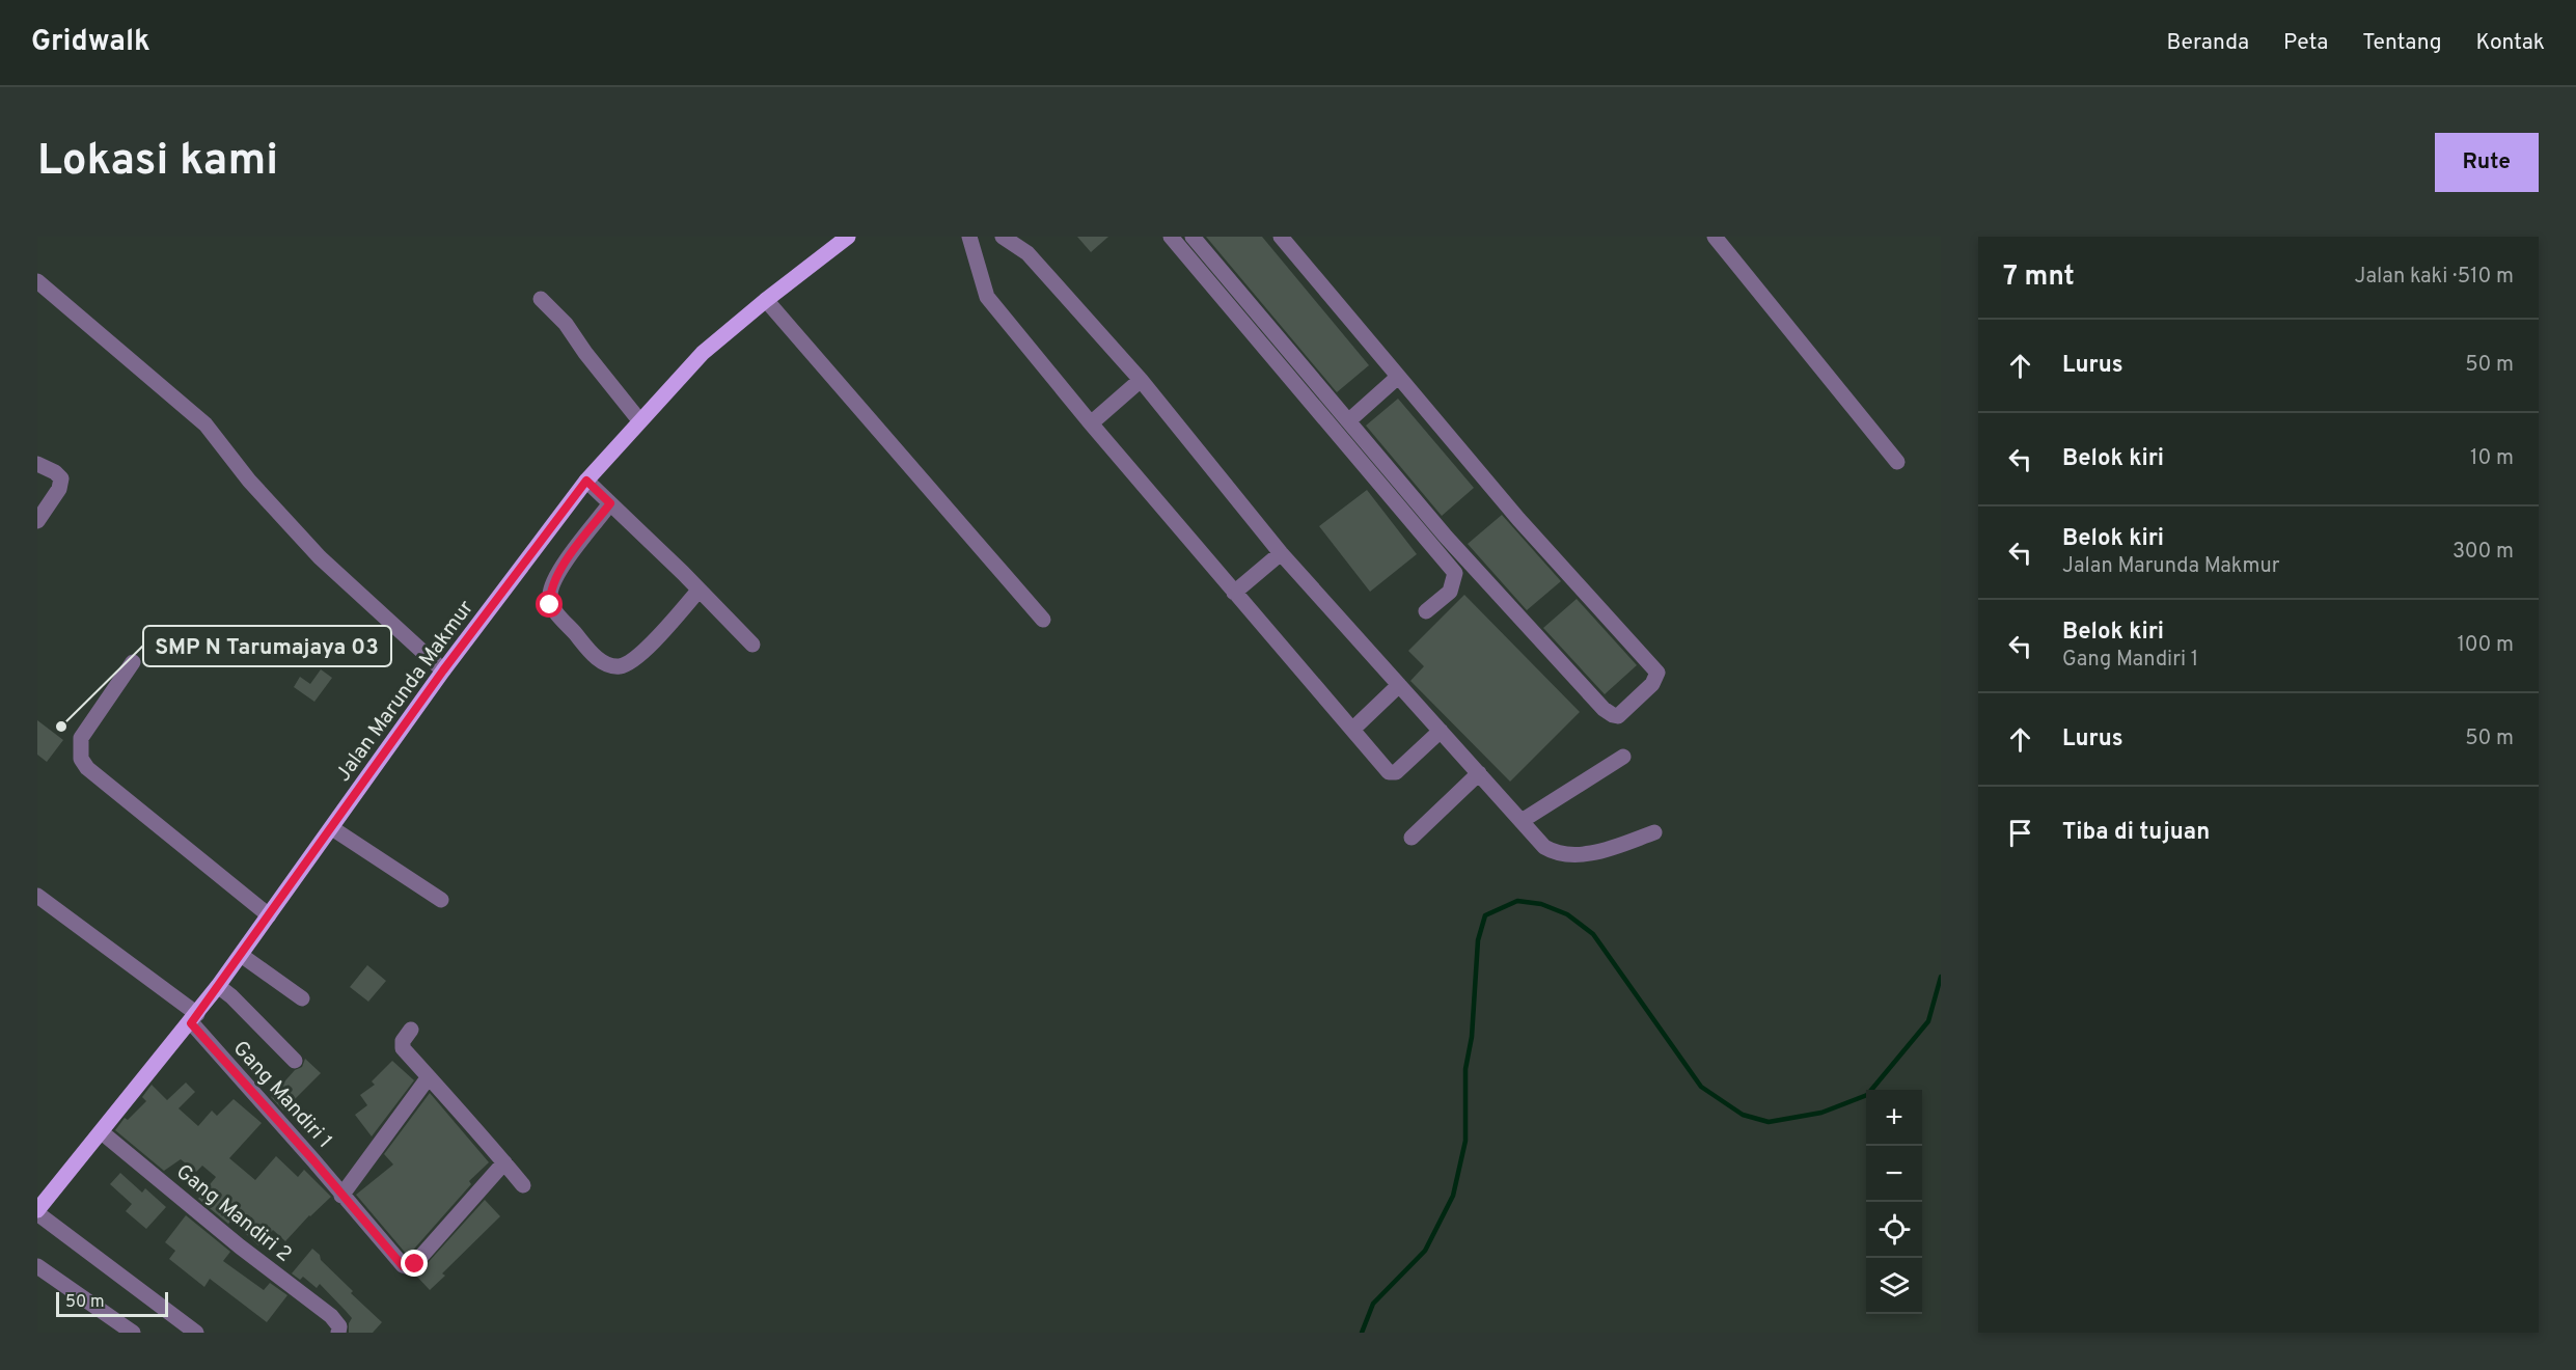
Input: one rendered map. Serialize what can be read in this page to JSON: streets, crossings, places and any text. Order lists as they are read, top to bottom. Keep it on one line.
{"streets":{"main road":["Jalan Marunda Makmur"],"street":["Gang Mandiri 1","Gang Mandiri 2"]},"crossings":[["Jalan Marunda Makmur","Gang Mandiri 1"],["Jalan Marunda Makmur","Gang Mandiri 2"]],"places":["SMP N Tarumajaya 03"],"scale_bar":"50 m","page":{"header":"Gridwalk","nav":["Beranda","Peta","Tentang","Kontak"],"buttons":"Rute","title":"Lokasi kami","heading":["7 mnt","Jalan kaki · 510 m"],"list":[["Lurus","50 m"],["Belok kiri","10 m"],["Belok kiri","Jalan Marunda Makmur","300 m"],["Belok kiri","Gang Mandiri 1","100 m"],["Lurus","50 m"],"Tiba di tujuan"],"map_buttons":["+","−"],"scale":"50 m"}}
